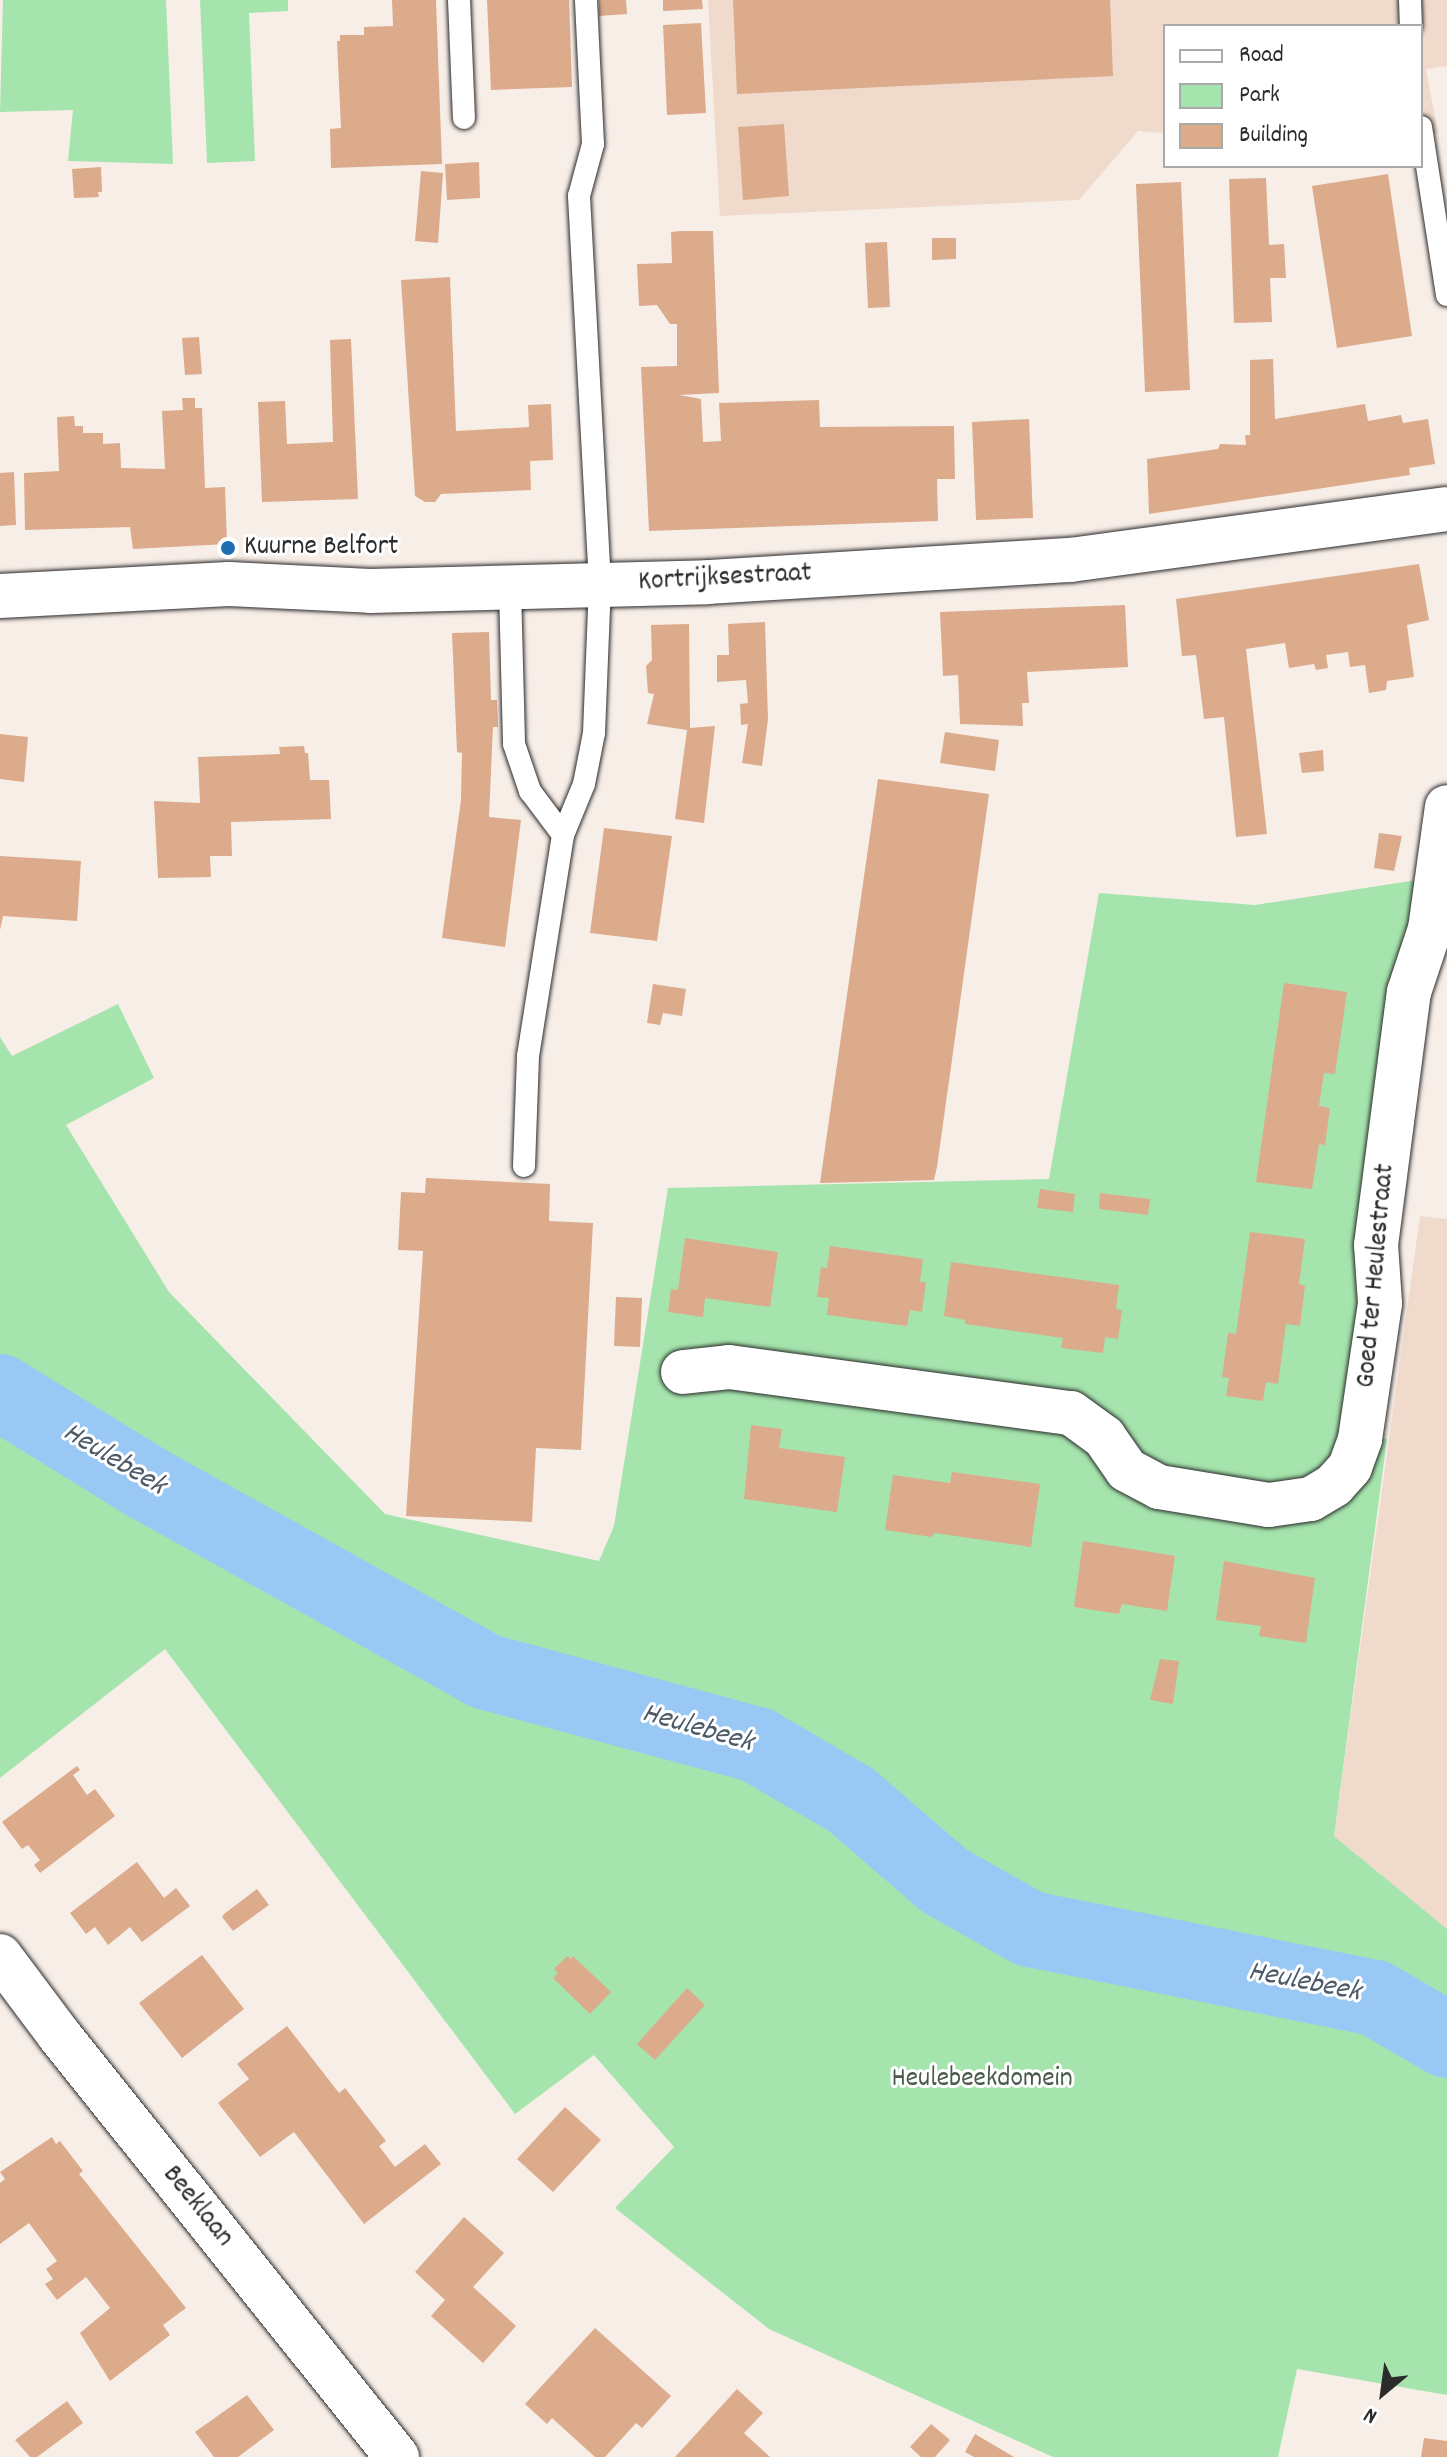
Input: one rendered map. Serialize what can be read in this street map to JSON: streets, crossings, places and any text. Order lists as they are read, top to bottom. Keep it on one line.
{"streets":{"street":["Kortrijksestraat","Goed ter Heulestraat","Beeklaan"]},"water":["Heulebeek"],"parks":["Heulebeekdomein"],"places":["Kuurne Belfort"],"legend":["Road","Park","Building"],"north":"bottom left"}
